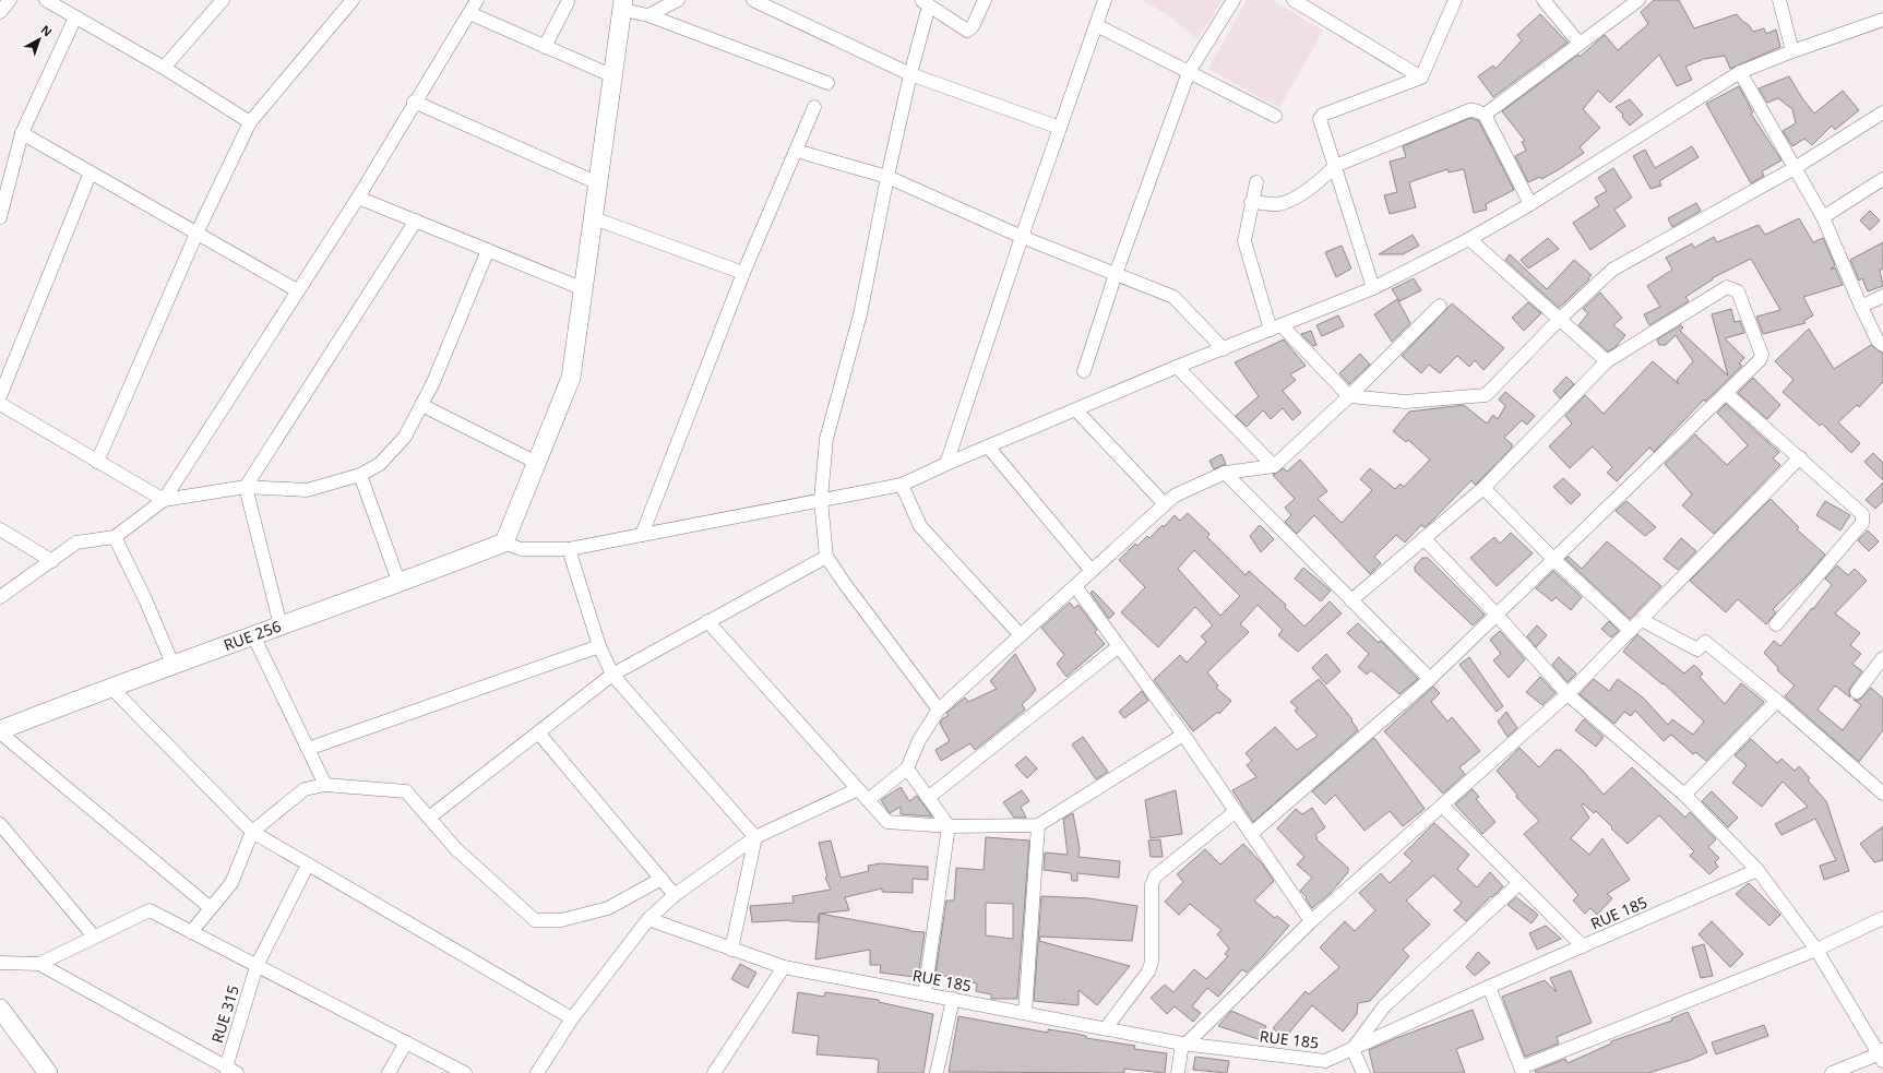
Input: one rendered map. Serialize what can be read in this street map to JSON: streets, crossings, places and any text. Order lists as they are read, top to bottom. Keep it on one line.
{"streets":{"street":["RUE 256","RUE 185","RUE 315"]},"north":"top right"}
